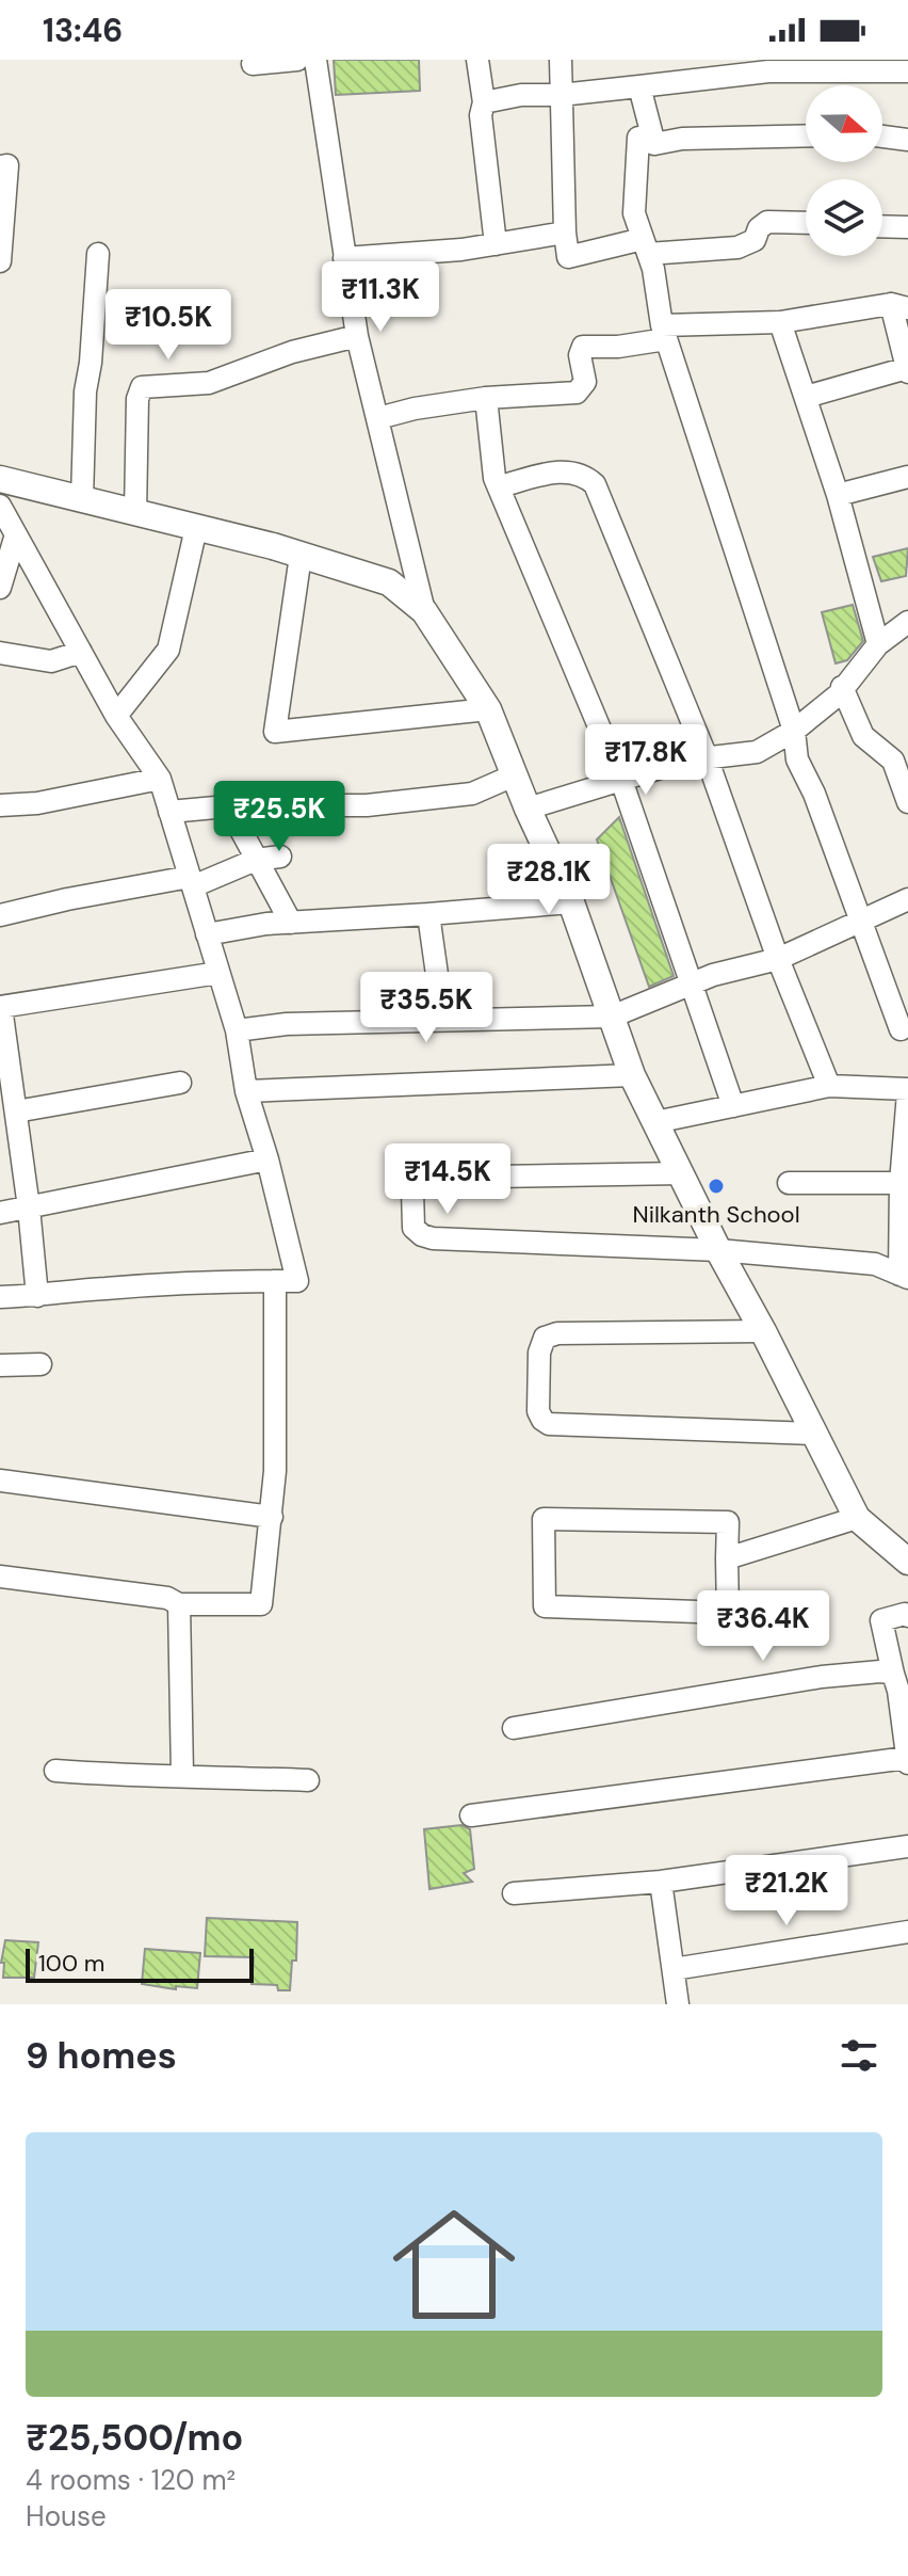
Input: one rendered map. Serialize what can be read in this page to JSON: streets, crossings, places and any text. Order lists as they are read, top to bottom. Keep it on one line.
{"places":["Nilkanth School"],"scale_bar":"100 m","north":"right","page":{"status":"13:46","price":["₹11.3K","₹10.5K","₹17.8K","₹25.5K","₹28.1K","₹35.5K","₹14.5K","₹36.4K","₹21.2K"],"scale":"100 m","heading":"9 homes","list":[{"name":"₹25,500/mo","note":"4 rooms · 120 m² · House"}]}}
